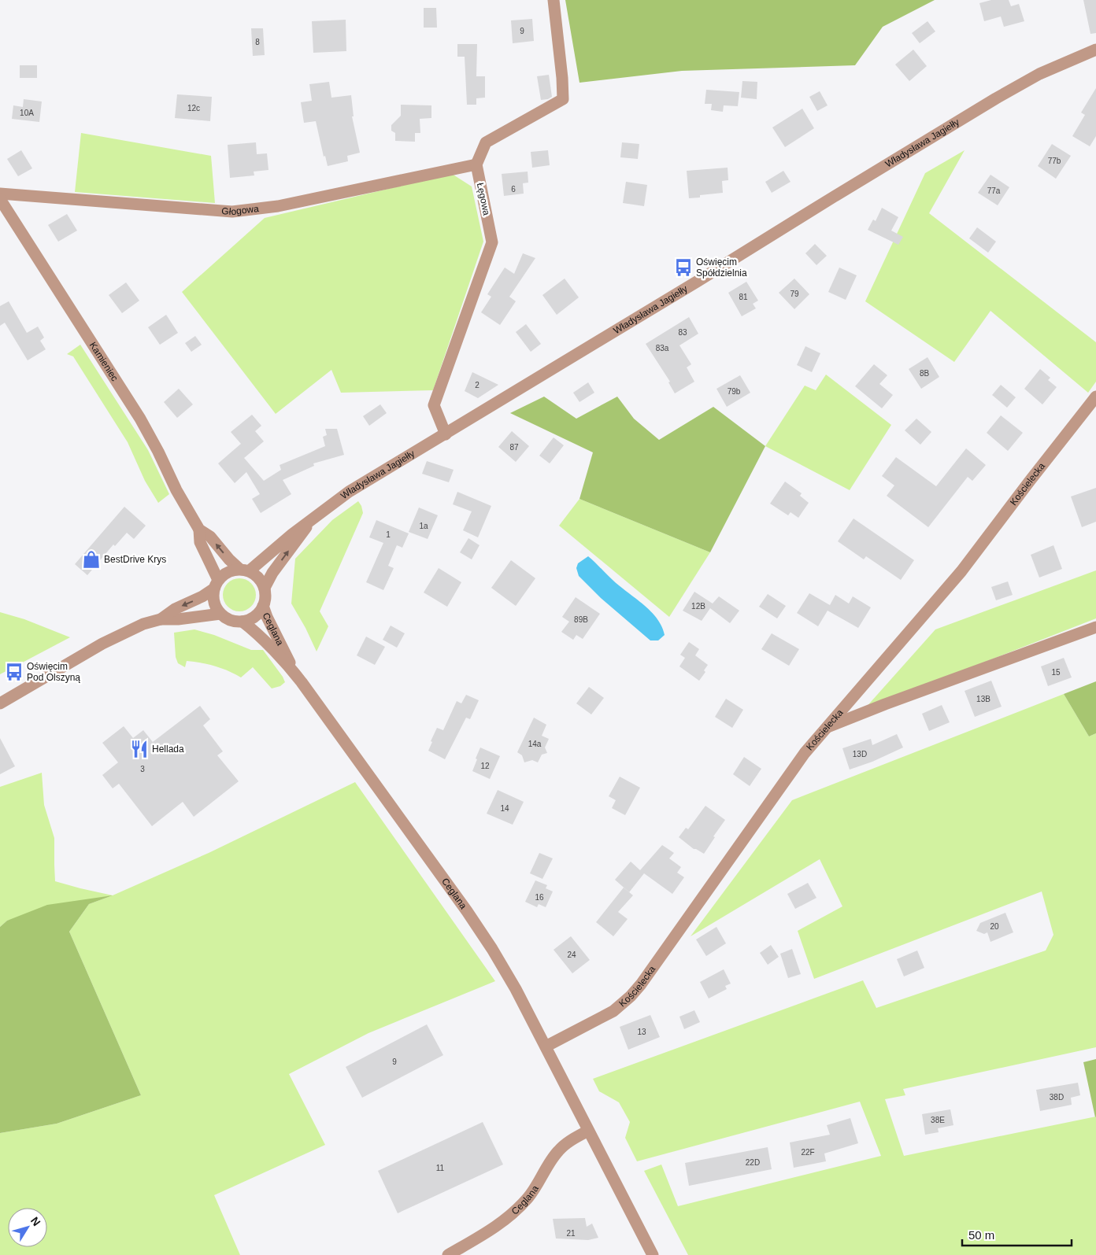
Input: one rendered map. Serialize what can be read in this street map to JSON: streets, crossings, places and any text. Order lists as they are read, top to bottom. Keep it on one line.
{"streets":{"street":["Władysława Jagiełły","Łęgowa","Głogowa","Kamieniec","Kościelecka","Ceglana"]},"crossings":[["Władysława Jagiełły","Łęgowa"],["Władysława Jagiełły","Kamieniec"],["Władysława Jagiełły","Ceglana"],["Łęgowa","Głogowa"],["Kamieniec","Ceglana"],["Kościelecka","Ceglana"]],"places":{"bus stop":["Oświęcim Spółdzielnia","Oświęcim Pod Olszyną"],"shop":["BestDrive Krys"],"restaurant":["Hellada"]},"house_numbers":["9","8","12c","10A","77b","6","77a","79","81","83","83a","8B","2","79b","87","1a","1","12B","89B","15","13B","14a","13D","12","3","14","16","20","24","13","9","38D","38E","22F","22D","11","21"],"scale_bar":"50 m","north":"top right"}
